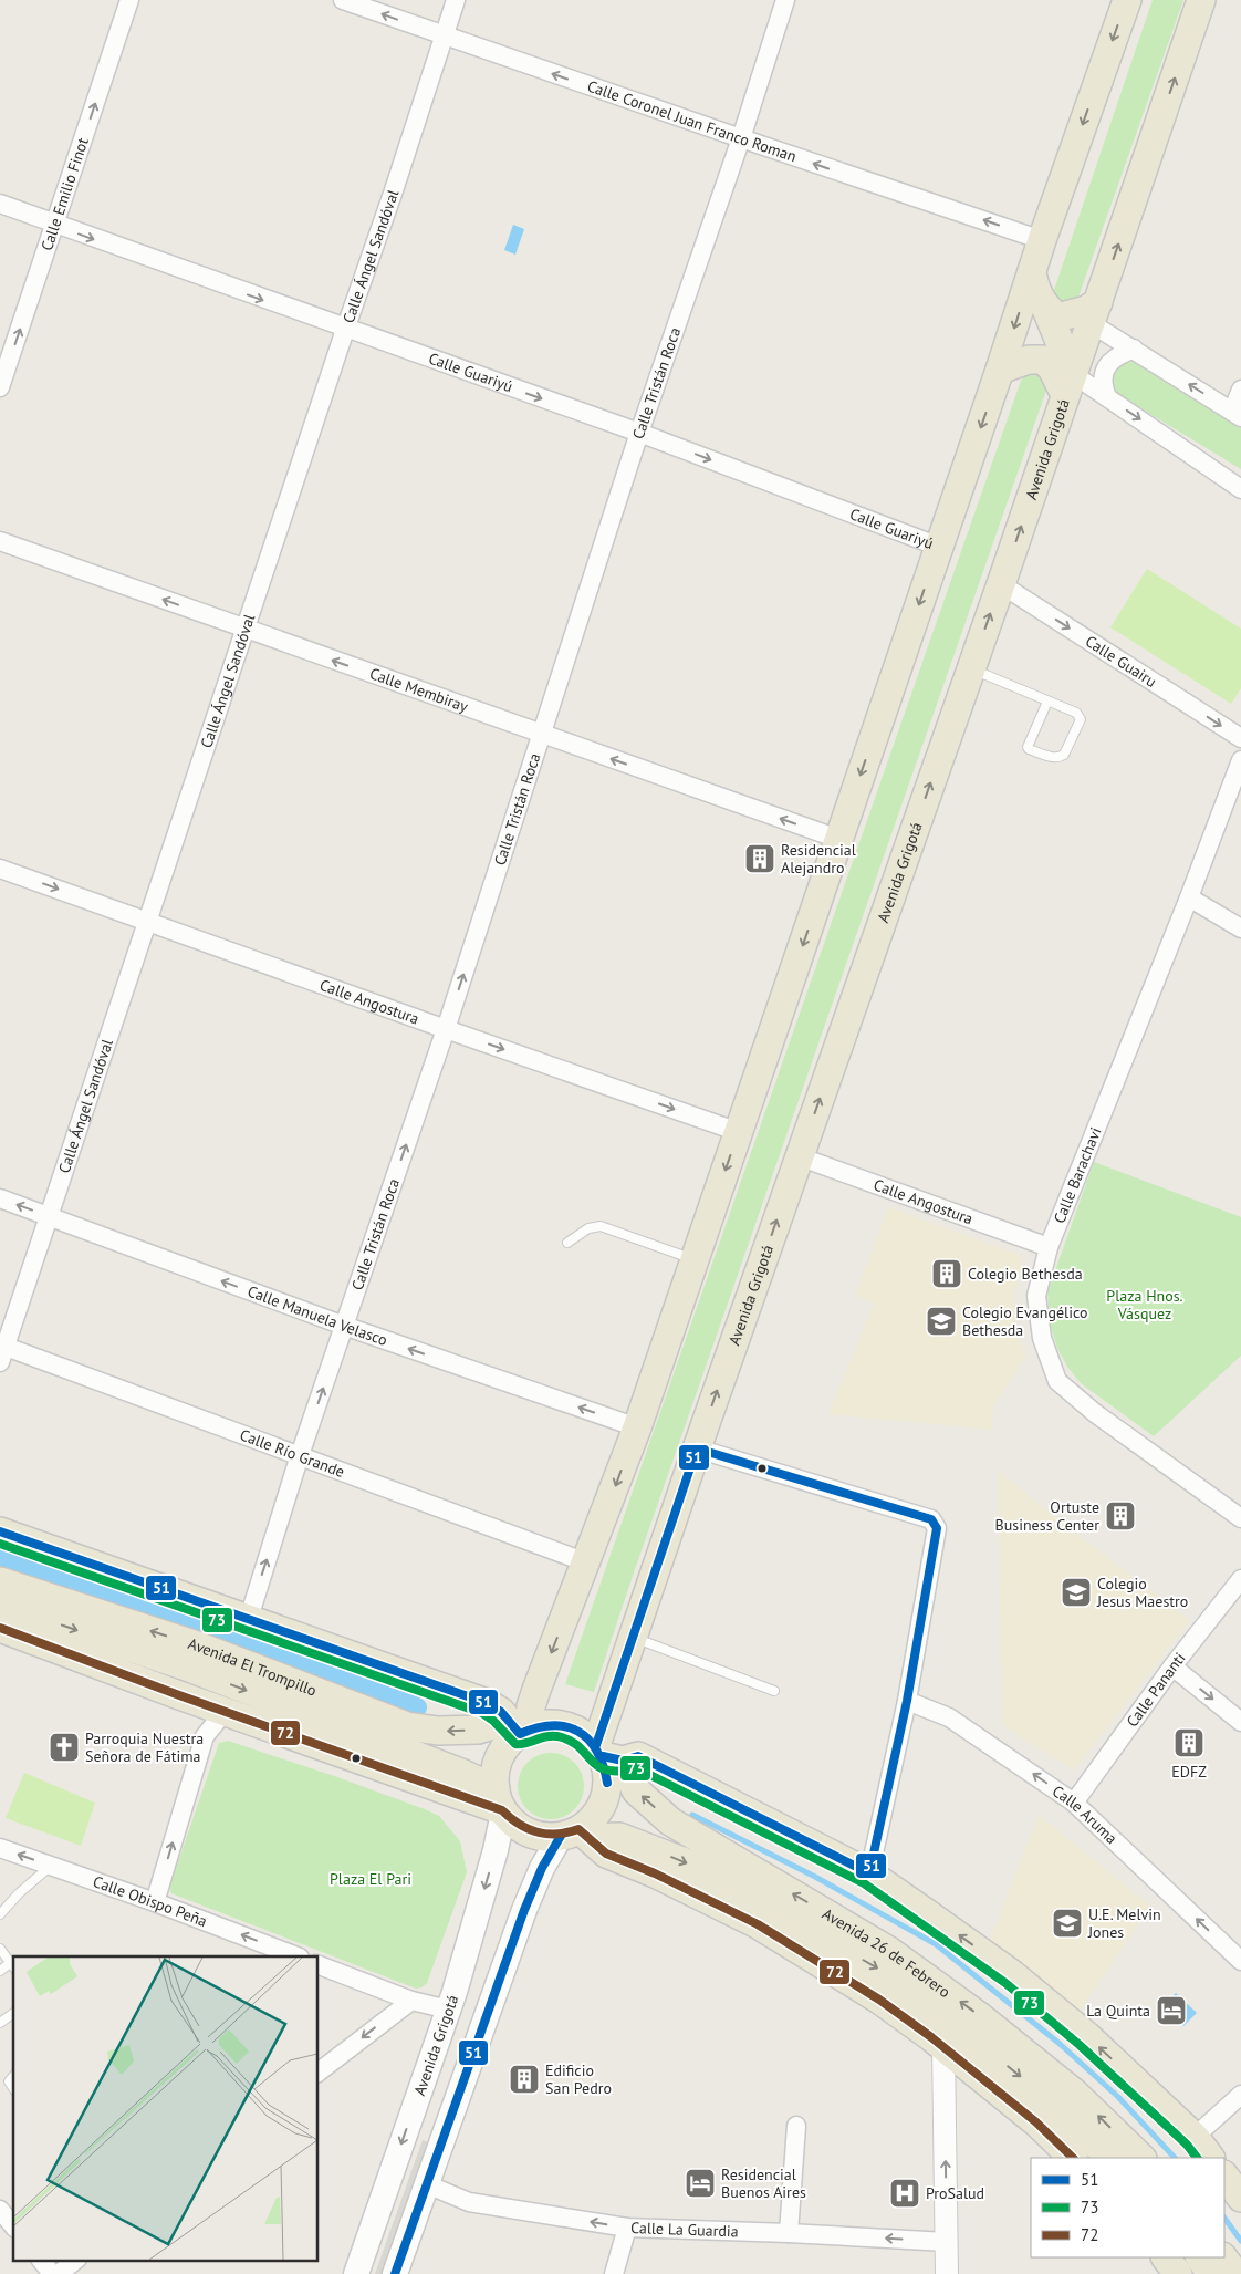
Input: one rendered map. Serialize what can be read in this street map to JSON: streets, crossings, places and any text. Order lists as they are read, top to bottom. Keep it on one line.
{"streets":{"main road":["Avenida Grigotá","Avenida El Trompillo","Avenida 26 de Febrero"],"street":["Calle Coronel Juan Franco Roman","Calle Emilio Finot","Calle Ángel Sandóval","Calle Guariyú","Calle Tristán Roca","Calle Guairu","Calle Membiray","Calle Angostura","Calle Barachavi","Calle Manuela Velasco","Calle Río Grande","Calle Pananti","Calle Aruma","Calle Obispo Peña","Calle La Guardia"]},"crossings":[["Calle Coronel Juan Franco Roman","Calle Ángel Sandóval"],["Calle Coronel Juan Franco Roman","Calle Tristán Roca"],["Calle Emilio Finot","Calle Guariyú"],["Calle Ángel Sandóval","Calle Guariyú"],["Calle Ángel Sandóval","Calle Membiray"],["Calle Ángel Sandóval","Calle Angostura"],["Calle Ángel Sandóval","Calle Manuela Velasco"],["Calle Ángel Sandóval","Calle Río Grande"],["Calle Guariyú","Calle Tristán Roca"],["Calle Tristán Roca","Calle Membiray"],["Calle Tristán Roca","Calle Angostura"],["Calle Tristán Roca","Calle Manuela Velasco"],["Calle Tristán Roca","Calle Río Grande"],["Avenida Grigotá","Calle Guairu"],["Avenida Grigotá","Calle Angostura"],["Avenida Grigotá","Avenida El Trompillo"],["Avenida Grigotá","Avenida 26 de Febrero"],["Calle Angostura","Calle Barachavi"],["Avenida El Trompillo","Avenida 26 de Febrero"],["Calle Pananti","Calle Aruma"]],"one_way":["Calle Coronel Juan Franco Roman","Calle Emilio Finot","Calle Guariyú","Calle Tristán Roca","Calle Guairu","Calle Membiray","Calle Angostura","Calle Manuela Velasco","Calle Aruma","Calle Obispo Peña","Calle La Guardia"],"parks":["Plaza Hnos. Vásquez","Plaza El Pari"],"places":{"building":["Residencial Alejandro","Colegio Bethesda","Ortuste Business Center","EDFZ","Edificio San Pedro"],"school or university":["Colegio Evangélico Bethesda","Colegio Jesus Maestro","U.E. Melvin Jones"],"church":["Parroquia Nuestra Señora de Fátima"],"hotel":["La Quinta","Residencial Buenos Aires"],"hospital":["ProSalud"]},"lines":["transit line 51","transit line 73","transit line 72"],"legend":["51","73","72"]}
